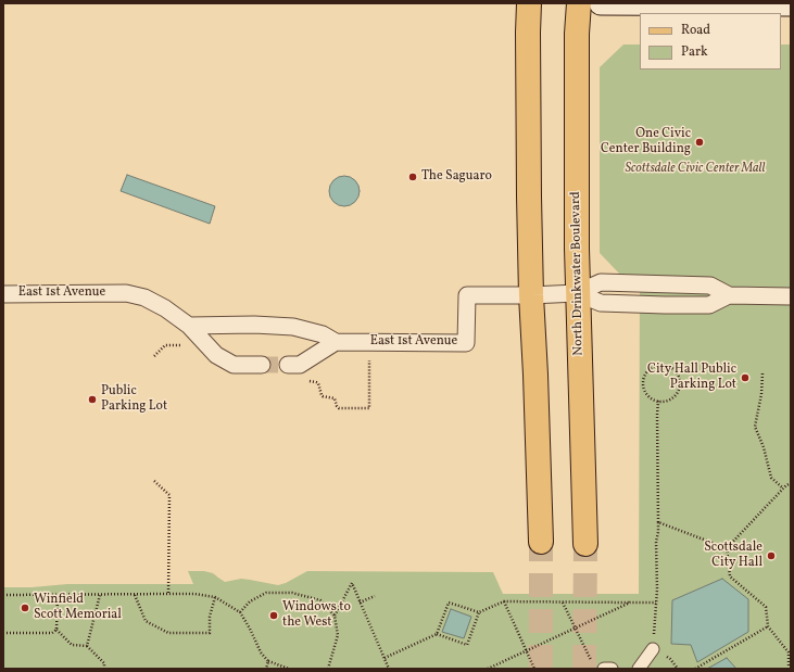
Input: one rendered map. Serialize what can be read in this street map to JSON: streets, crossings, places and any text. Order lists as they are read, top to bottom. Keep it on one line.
{"streets":{"main road":["North Drinkwater Boulevard"],"street":["East 1st Avenue"]},"crossings":[["North Drinkwater Boulevard","East 1st Avenue"]],"parks":["Scottsdale Civic Center Mall"],"places":["One Civic Center Building","The Saguaro","City Hall Public Parking Lot","Public Parking Lot","Scottsdale City Hall","Winfield Scott Memorial","Windows to the West"],"legend":["Road","Park"]}
